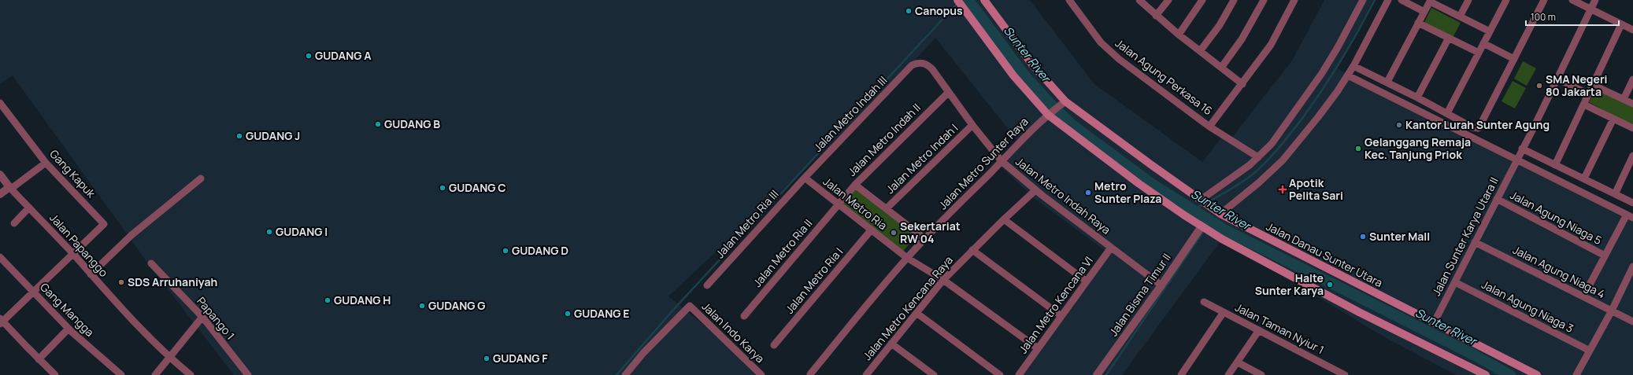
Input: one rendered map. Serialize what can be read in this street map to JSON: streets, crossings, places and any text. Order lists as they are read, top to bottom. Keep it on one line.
{"streets":{"main road":["Jalan Danau Sunter Utara"],"street":["Jalan Agung Perkasa 16","Jalan Metro Indah III","Jalan Metro Indah II","Jalan Metro Indah I","Jalan Metro Sunter Raya","Gang Kapuk","Jalan Metro Indah Raya","Jalan Metro Ria","Jalan Agung Niaga 5","Jalan Metro Ria III","Jalan Sunter Karya Utara II","Jalan Papanggo","Jalan Metro Ria II","Jalan Agung Niaga 4","Jalan Metro Ria I","Jalan Bisma Timur II","Jalan Metro Kencana VI","Jalan Agung Niaga 3","Jalan Metro Kencana Raya","Gang Mangga","Papango 1","Jalan Taman Nyiur 1","Jalan Indo Karya"]},"crossings":[["Jalan Metro Indah III","Jalan Metro Indah Raya"],["Jalan Metro Indah III","Jalan Metro Ria"],["Jalan Metro Indah III","Jalan Metro Ria III"],["Jalan Metro Indah II","Jalan Metro Indah I"],["Jalan Metro Indah II","Jalan Metro Indah Raya"],["Jalan Metro Indah II","Jalan Metro Ria"],["Jalan Metro Indah II","Jalan Metro Ria II"],["Jalan Metro Indah I","Jalan Metro Sunter Raya"],["Jalan Metro Indah I","Jalan Metro Indah Raya"],["Jalan Metro Sunter Raya","Jalan Metro Indah Raya"],["Jalan Metro Sunter Raya","Jalan Metro Ria"],["Jalan Metro Sunter Raya","Jalan Danau Sunter Utara"],["Gang Kapuk","Jalan Papanggo"],["Jalan Metro Indah Raya","Jalan Bisma Timur II"],["Jalan Metro Indah Raya","Jalan Metro Kencana VI"],["Jalan Metro Indah Raya","Jalan Metro Kencana Raya"],["Jalan Metro Ria","Jalan Metro Ria III"],["Jalan Metro Ria","Jalan Metro Ria II"],["Jalan Metro Ria","Jalan Metro Ria I"],["Jalan Metro Ria","Jalan Metro Kencana VI"],["Jalan Metro Ria","Jalan Metro Kencana Raya"],["Jalan Agung Niaga 5","Jalan Sunter Karya Utara II"],["Jalan Sunter Karya Utara II","Jalan Danau Sunter Utara"],["Jalan Sunter Karya Utara II","Jalan Agung Niaga 4"],["Jalan Sunter Karya Utara II","Jalan Agung Niaga 3"]],"water":["Sunter River"],"places":{"other":["Canopus","GUDANG A","SMA Negeri 80 Jakarta","GUDANG B","Kantor Lurah Sunter Agung","GUDANG J","Gelanggang Remaja Kec. Tanjung Priok","GUDANG C","Metro Sunter Plaza","GUDANG I","Sekertariat RW 04","Sunter Mall","GUDANG D","SDS Arruhaniyah","Halte Sunter Karya","GUDANG H","GUDANG G","GUDANG E","GUDANG F"],"health":["Apotik Pelita Sari"]},"scale_bar":"100 m"}
